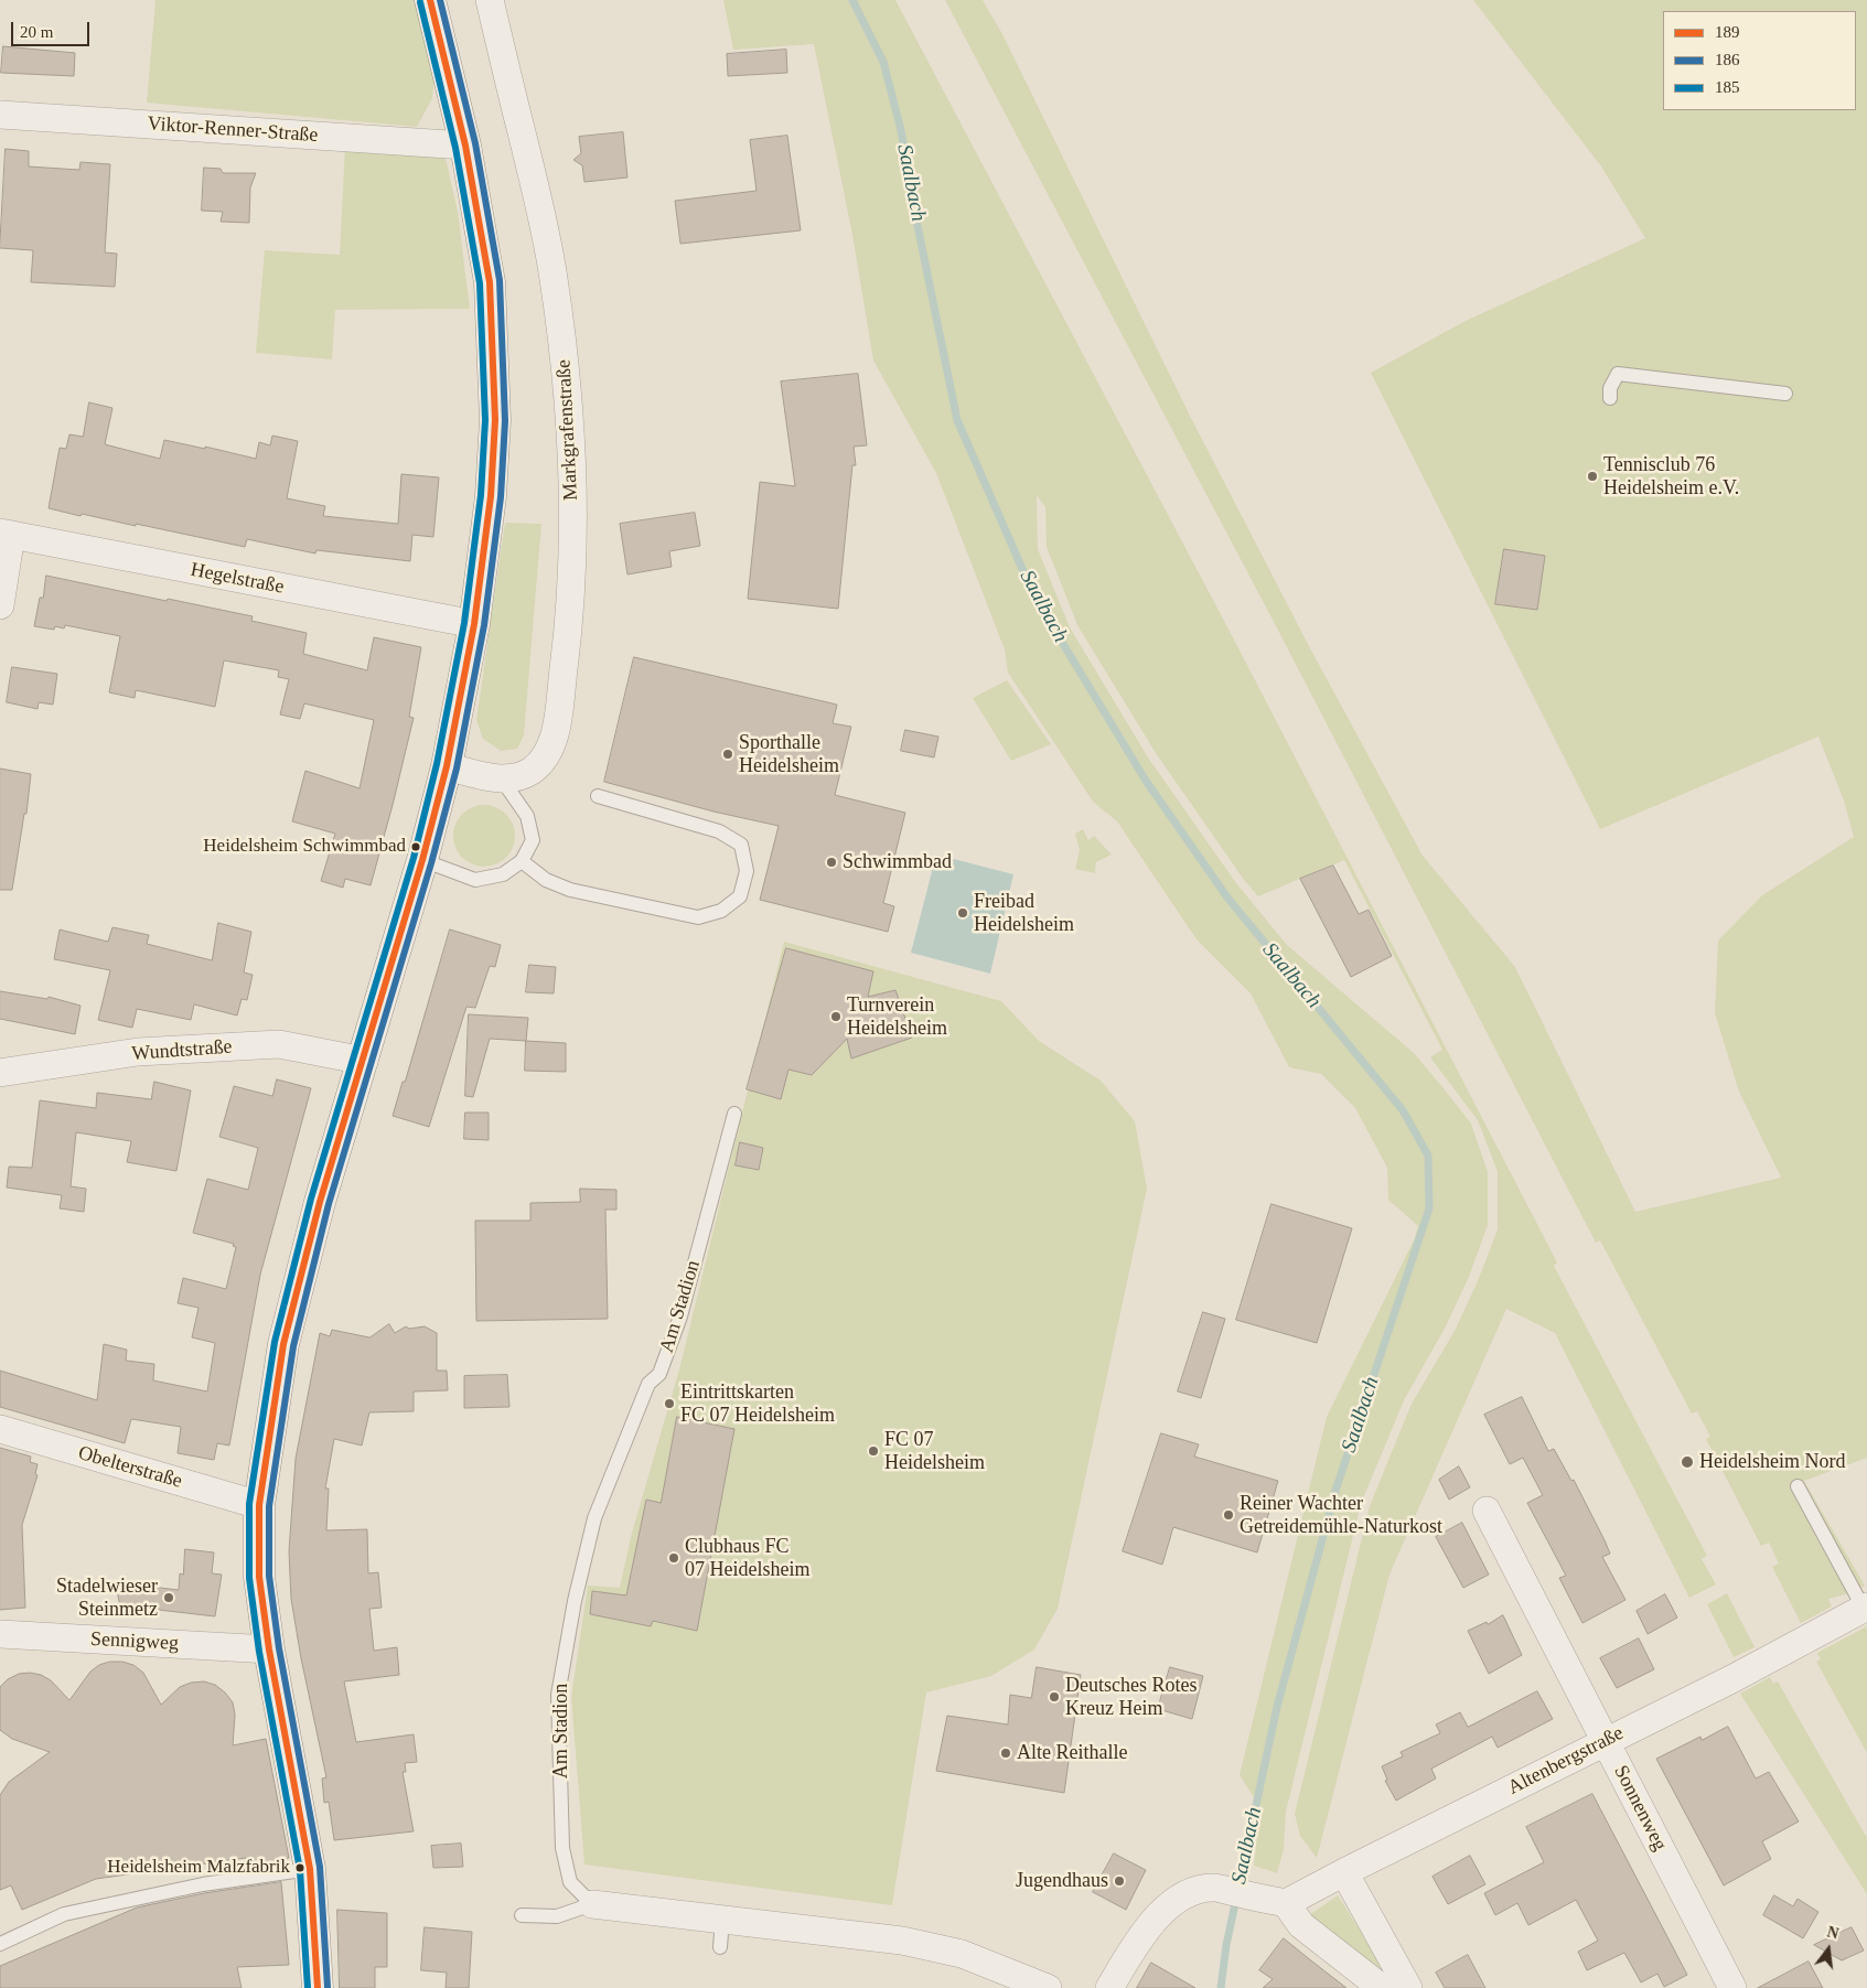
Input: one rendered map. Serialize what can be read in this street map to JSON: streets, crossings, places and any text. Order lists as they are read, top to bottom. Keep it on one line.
{"streets":{"street":["Viktor-Renner-Straße","Markgrafenstraße","Hegelstraße","Wundtstraße","Obelterstraße","Sennigweg","Altenbergstraße","Sonnenweg"],"lane":["Am Stadion"]},"crossings":[["Altenbergstraße","Sonnenweg"]],"water":["Saalbach"],"places":["Tennisclub 76 Heidelsheim e.V.","Sporthalle Heidelsheim","Heidelsheim Schwimmbad","Schwimmbad","Freibad Heidelsheim","Turnverein Heidelsheim","Eintrittskarten FC 07 Heidelsheim","FC 07 Heidelsheim","Heidelsheim Nord","Reiner Wachter Getreidemühle-Naturkost","Clubhaus FC 07 Heidelsheim","Stadelwieser Steinmetz","Deutsches Rotes Kreuz Heim","Alte Reithalle","Heidelsheim Malzfabrik","Jugendhaus"],"lines":["transit line 189","transit line 186","transit line 185"],"legend":["189","186","185"],"scale_bar":"20 m","north":"top"}
